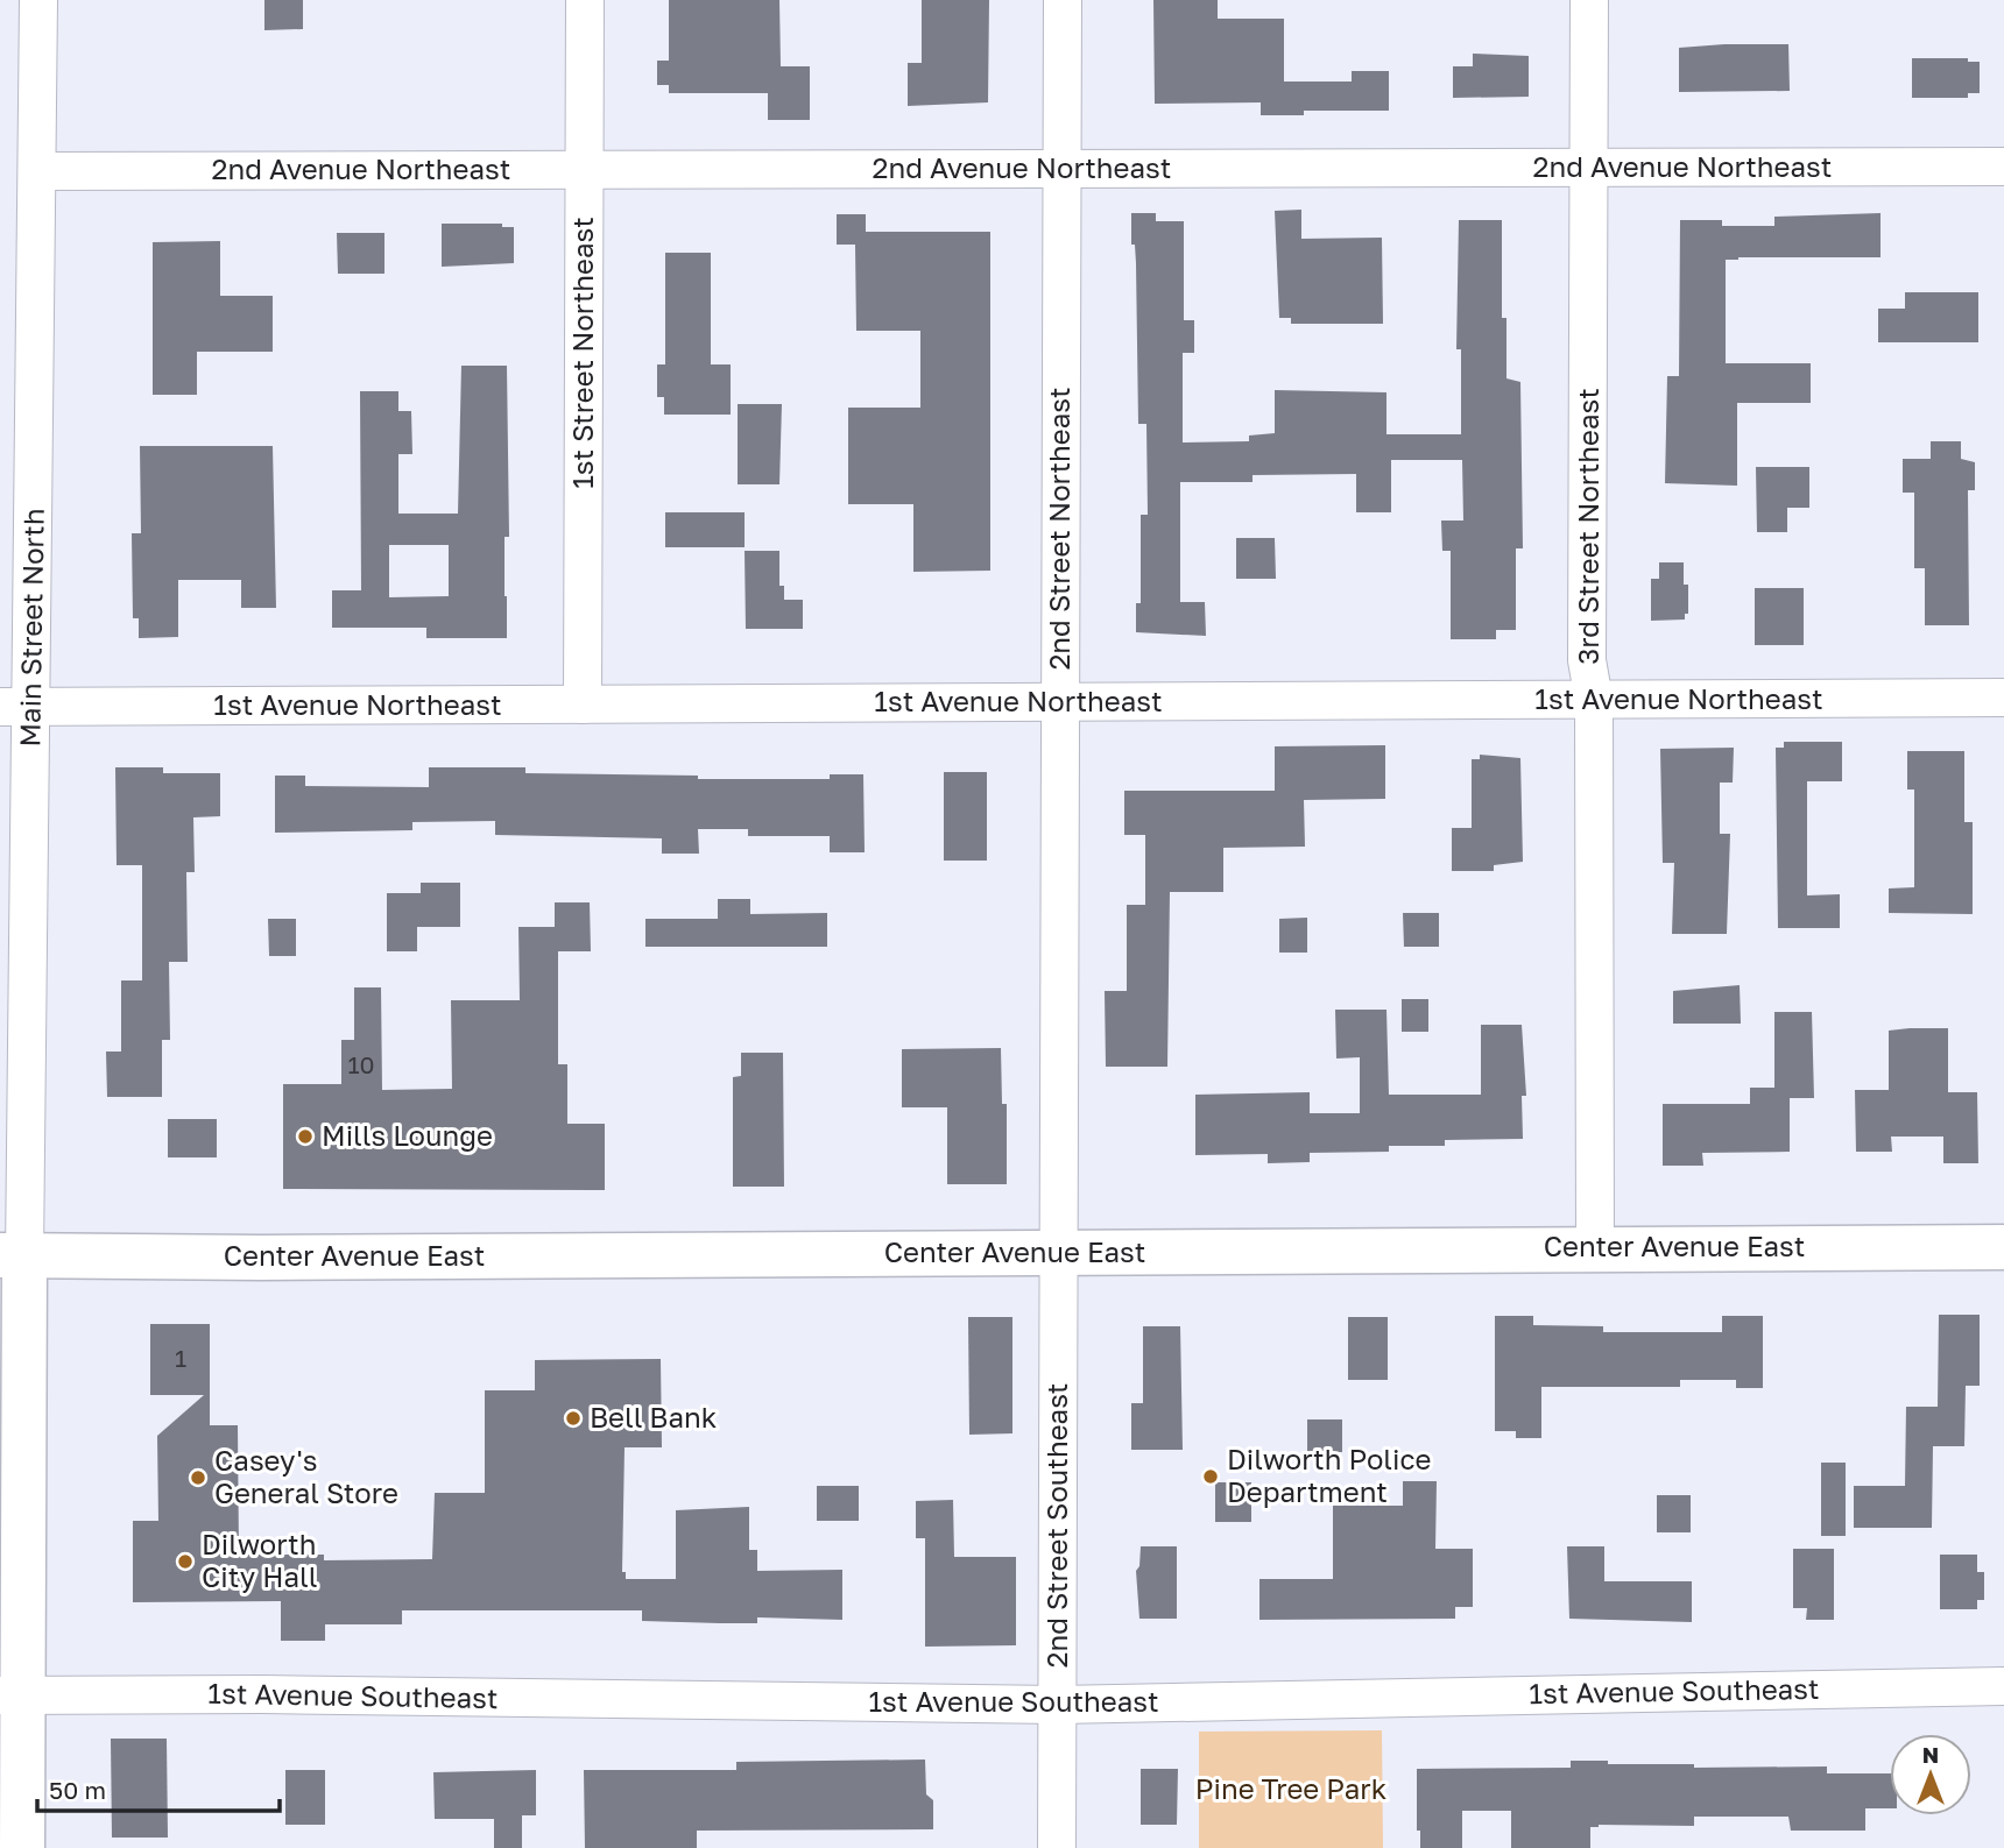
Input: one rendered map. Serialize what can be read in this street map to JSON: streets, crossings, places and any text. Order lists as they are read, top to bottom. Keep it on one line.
{"streets":{"main road":["Center Avenue East"],"street":["2nd Avenue Northeast","1st Street Northeast","3rd Street Northeast","2nd Street Northeast","Main Street North","1st Avenue Northeast","2nd Street Southeast","1st Avenue Southeast"]},"crossings":[["2nd Avenue Northeast","1st Street Northeast"],["2nd Avenue Northeast","3rd Street Northeast"],["2nd Avenue Northeast","2nd Street Northeast"],["2nd Avenue Northeast","Main Street North"],["1st Street Northeast","1st Avenue Northeast"],["3rd Street Northeast","1st Avenue Northeast"],["3rd Street Northeast","Center Avenue East"],["2nd Street Northeast","1st Avenue Northeast"],["2nd Street Northeast","Center Avenue East"],["2nd Street Northeast","2nd Street Southeast"],["Main Street North","1st Avenue Northeast"],["Main Street North","Center Avenue East"],["Center Avenue East","2nd Street Southeast"],["2nd Street Southeast","1st Avenue Southeast"]],"parks":["Pine Tree Park"],"places":["Mills Lounge","Bell Bank","Dilworth Police Department","Casey's General Store","Dilworth City Hall"],"house_numbers":["10","1"],"scale_bar":"50 m","north":"top"}
